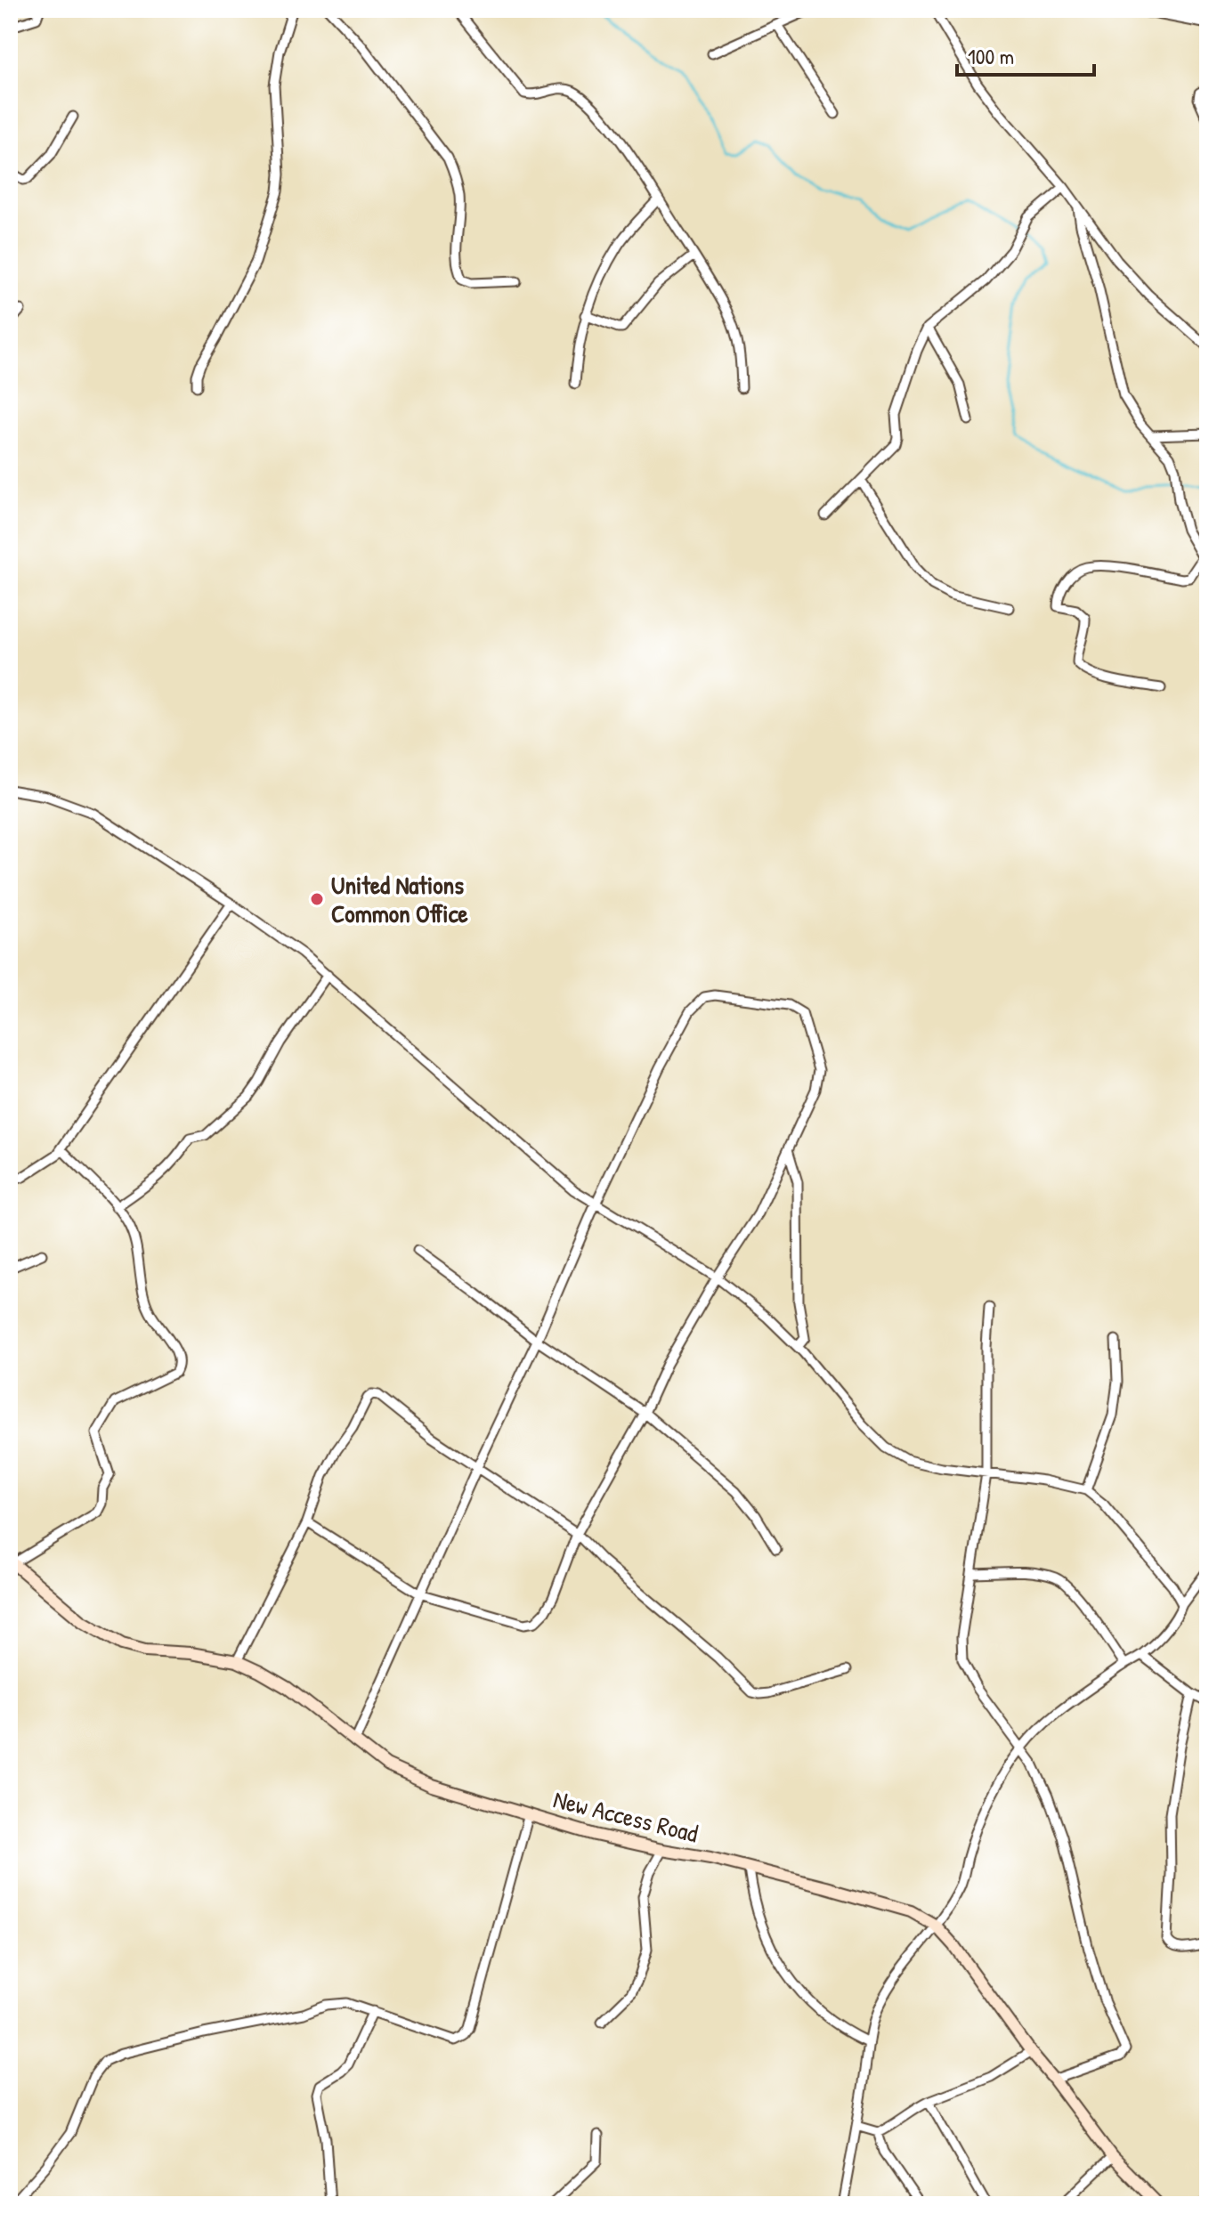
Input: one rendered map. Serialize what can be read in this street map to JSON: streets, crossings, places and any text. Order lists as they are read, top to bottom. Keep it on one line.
{"streets":{"main road":["New Access Road"]},"places":["United Nations Common Office"],"scale_bar":"100 m"}
